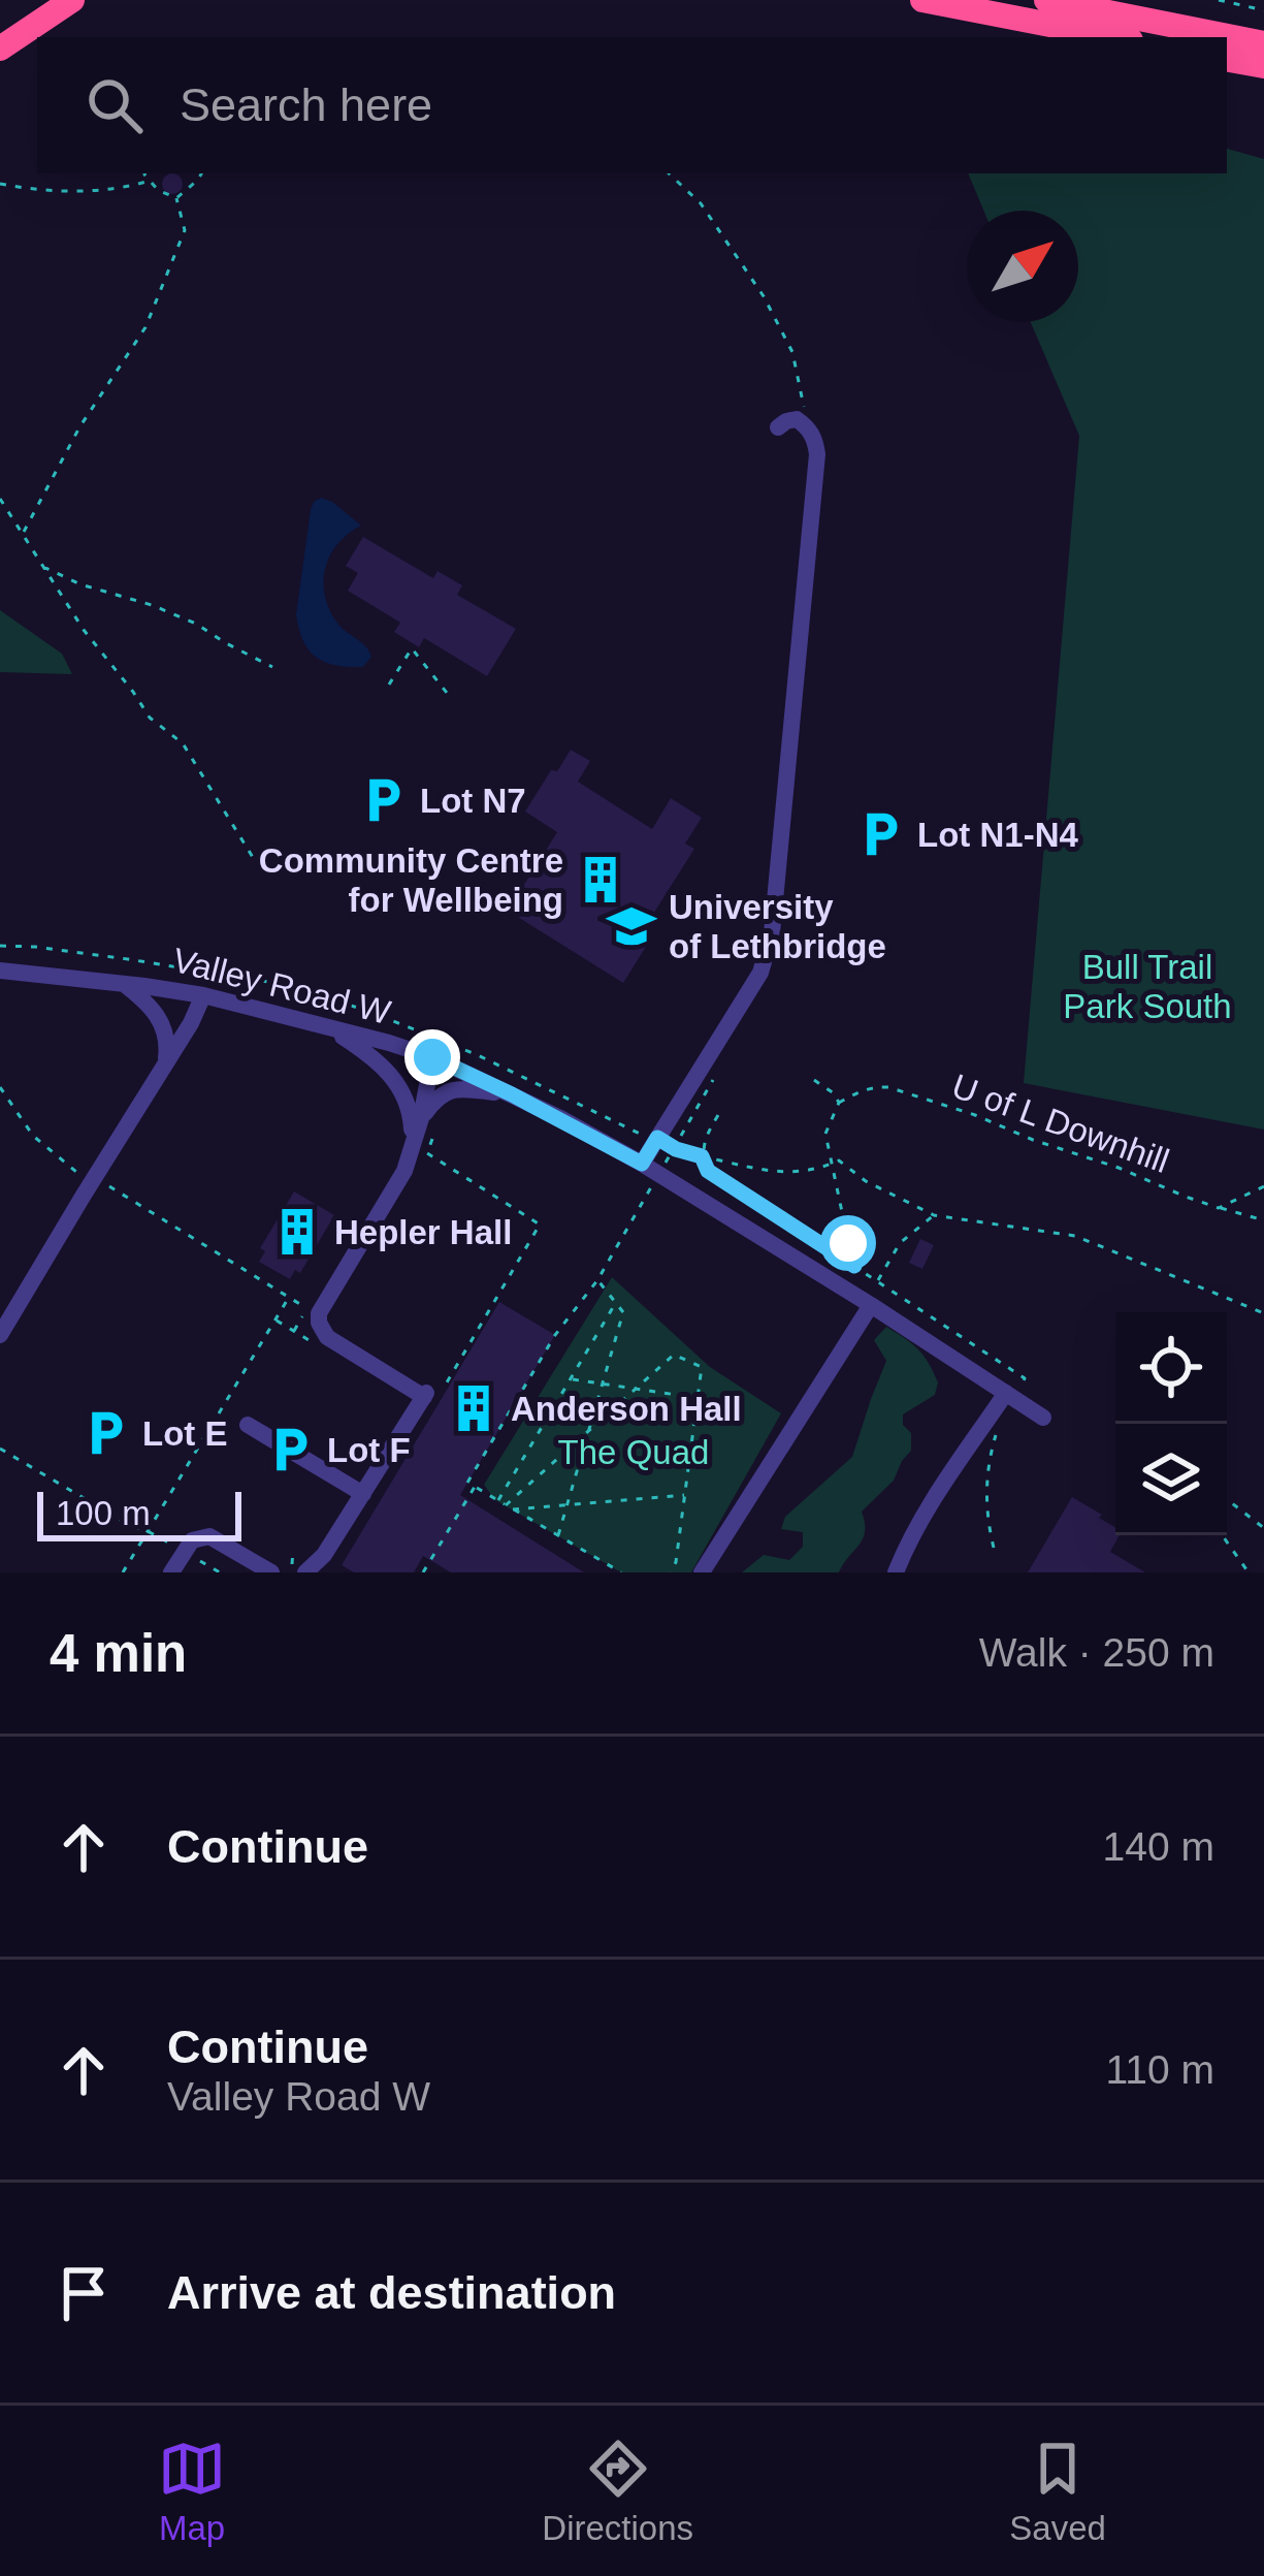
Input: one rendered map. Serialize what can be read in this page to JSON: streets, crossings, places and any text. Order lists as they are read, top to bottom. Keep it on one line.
{"streets":{"street":["Valley Road W"],"path":["U of L Downhill"]},"parks":["Bull Trail Park South","The Quad"],"places":{"parking":["Lot N7","Lot N1-N4","Lot E","Lot F"],"building":["Community Centre for Wellbeing","Hepler Hall","Anderson Hall"],"school or university":["University of Lethbridge"]},"scale_bar":"100 m","north":"top right","page":{"search":"Search here","scale":"100 m","heading":["4 min","Walk · 250 m"],"list":[["Continue","140 m"],["Continue","Valley Road W","110 m"],"Arrive at destination"],"nav":["Map","Directions","Saved"]}}
